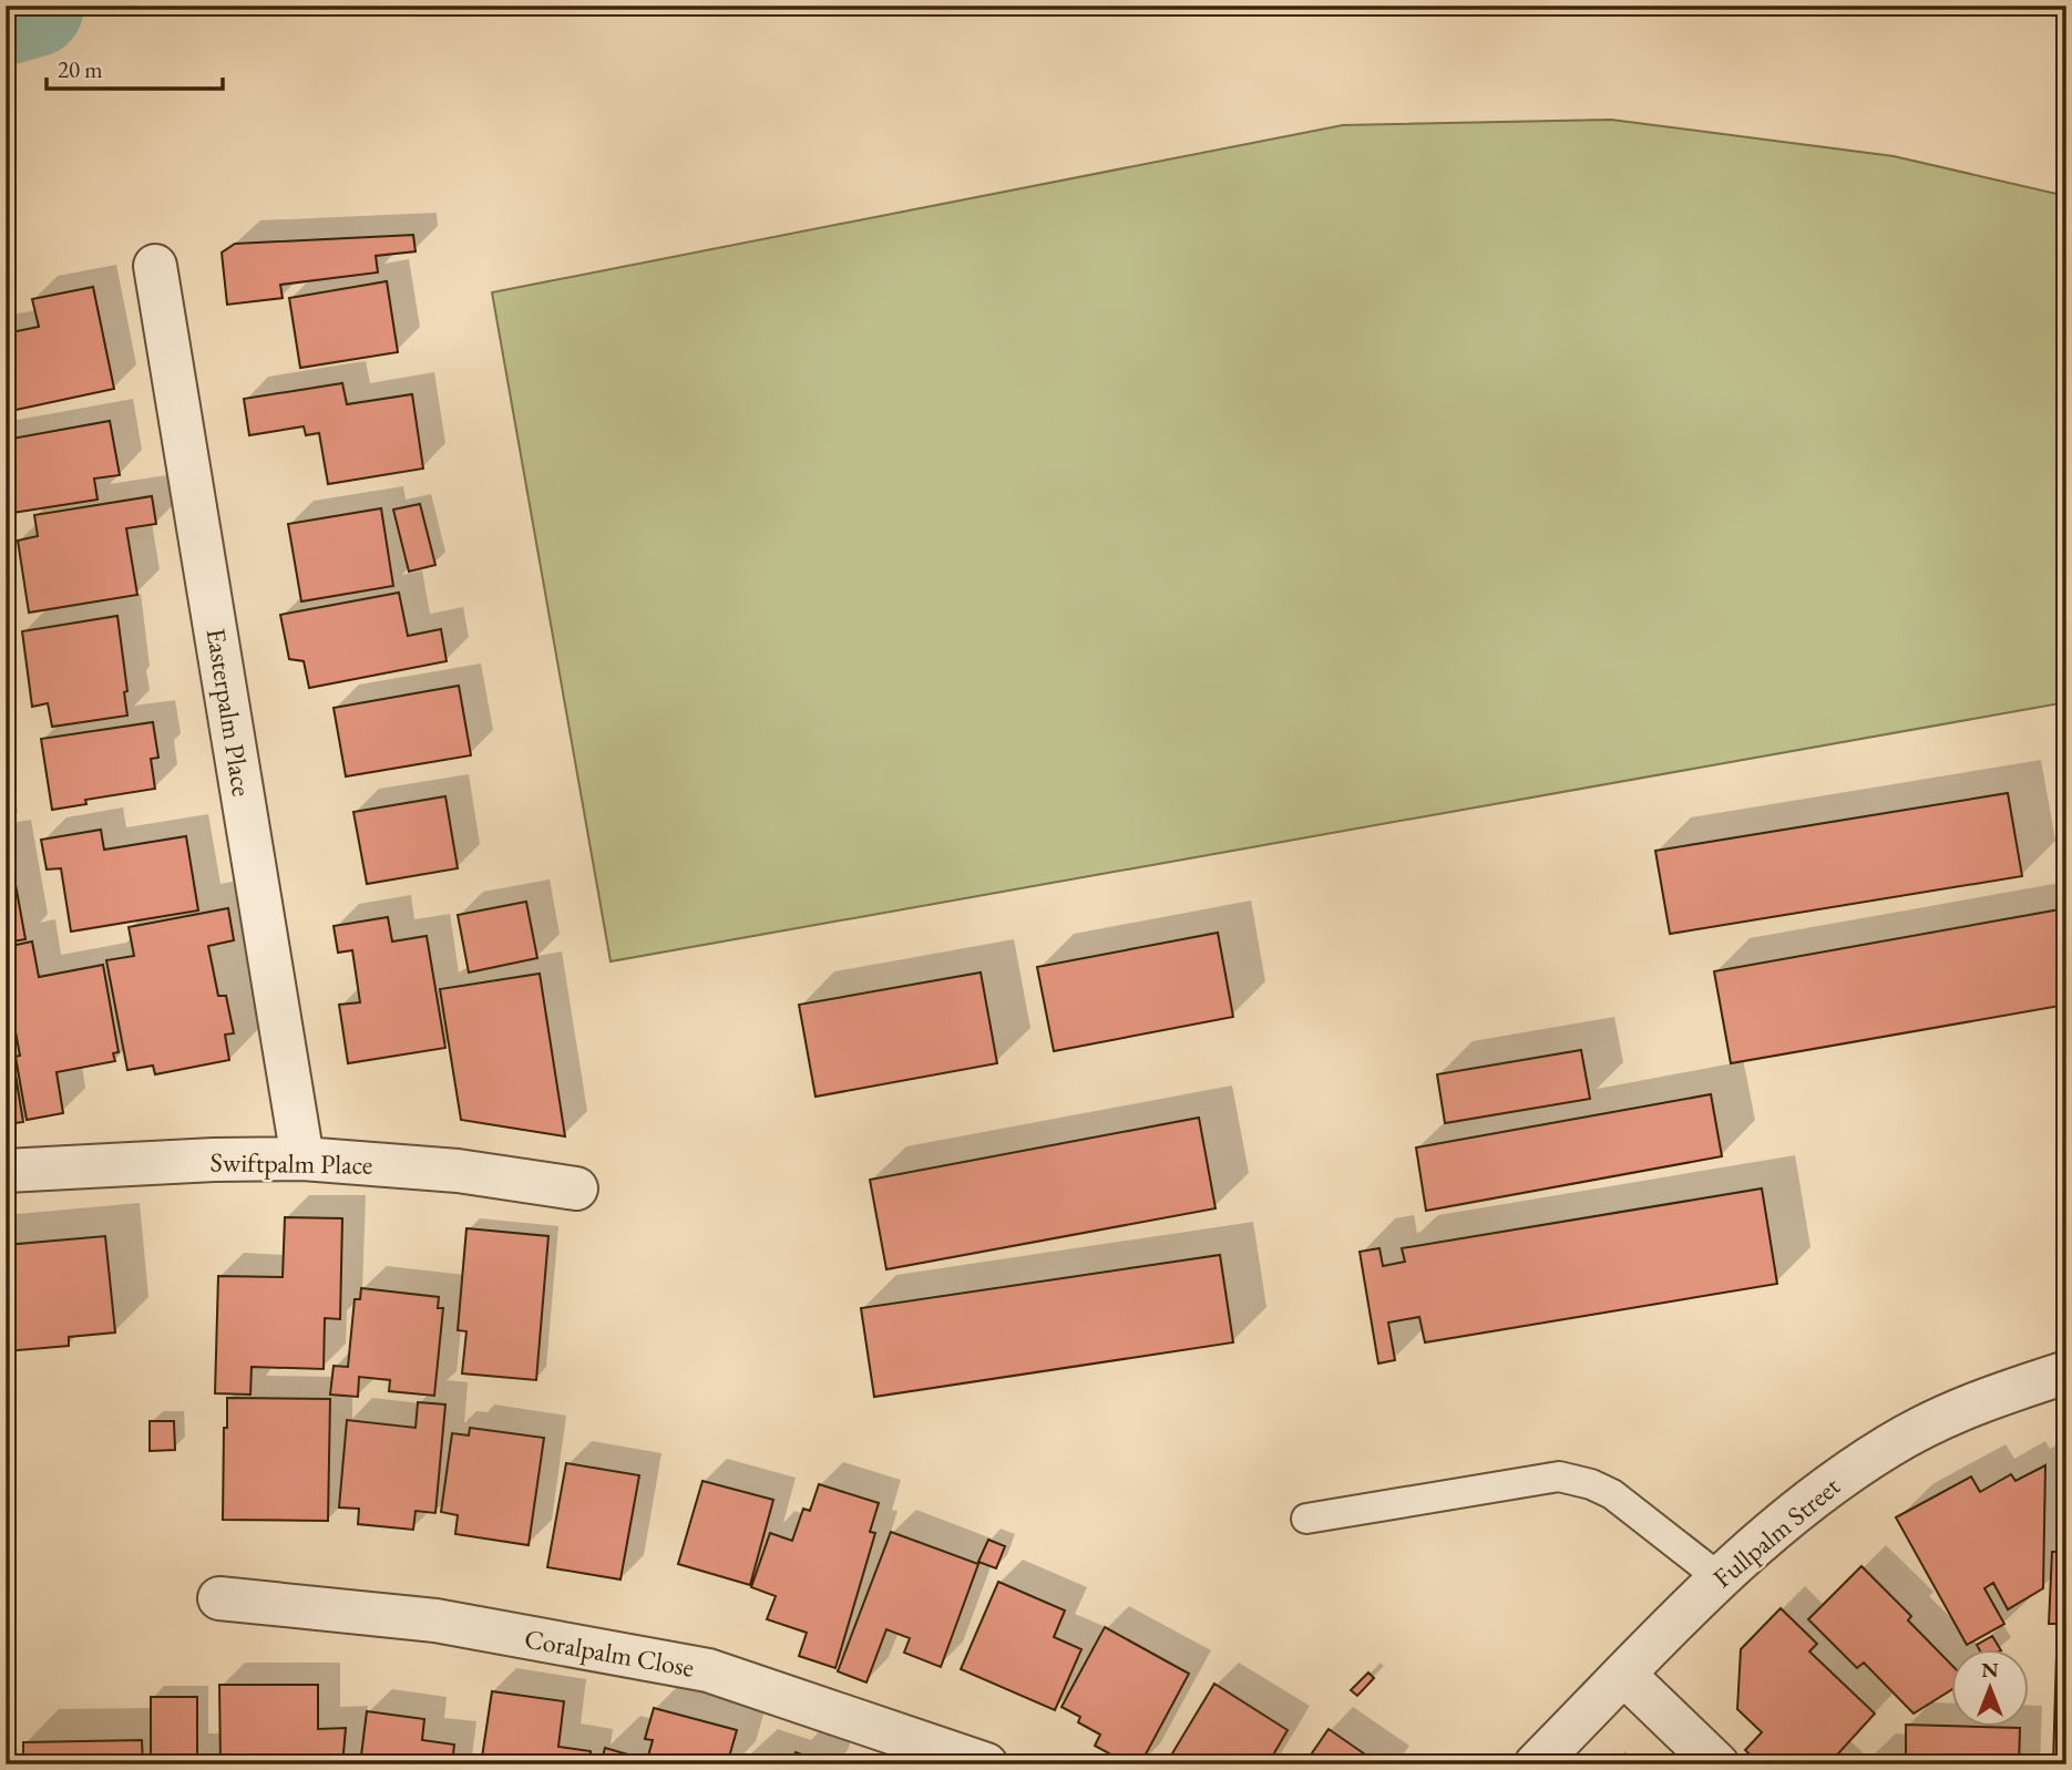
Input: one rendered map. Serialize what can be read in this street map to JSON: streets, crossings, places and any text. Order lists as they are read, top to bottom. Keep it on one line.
{"streets":{"street":["Easterpalm Place","Swiftpalm Place","Fullpalm Street","Coralpalm Close"]},"crossings":[["Easterpalm Place","Swiftpalm Place"]],"scale_bar":"20 m","north":"top"}
